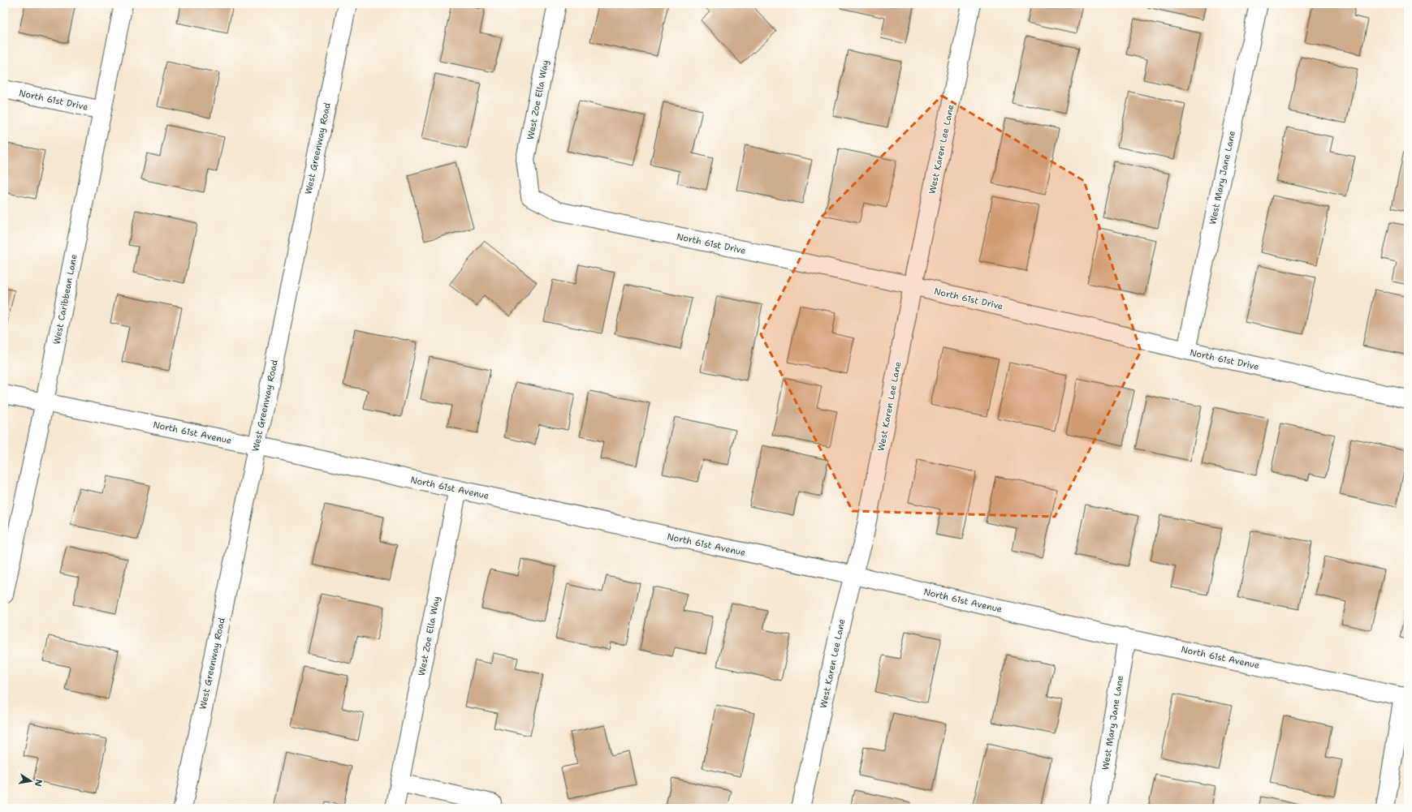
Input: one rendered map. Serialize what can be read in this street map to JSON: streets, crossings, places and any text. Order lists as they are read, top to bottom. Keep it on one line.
{"streets":{"street":["North 61st Drive","West Zoe Ella Way","West Greenway Road","West Karen Lee Lane","West Mary Jane Lane","West Caribbean Lane","North 61st Avenue"]},"crossings":[["North 61st Drive","West Zoe Ella Way"],["North 61st Drive","West Karen Lee Lane"],["North 61st Drive","West Mary Jane Lane"],["North 61st Drive","West Caribbean Lane"],["West Zoe Ella Way","North 61st Avenue"],["West Greenway Road","North 61st Avenue"],["West Karen Lee Lane","North 61st Avenue"],["West Mary Jane Lane","North 61st Avenue"],["West Caribbean Lane","North 61st Avenue"]],"north":"right"}
